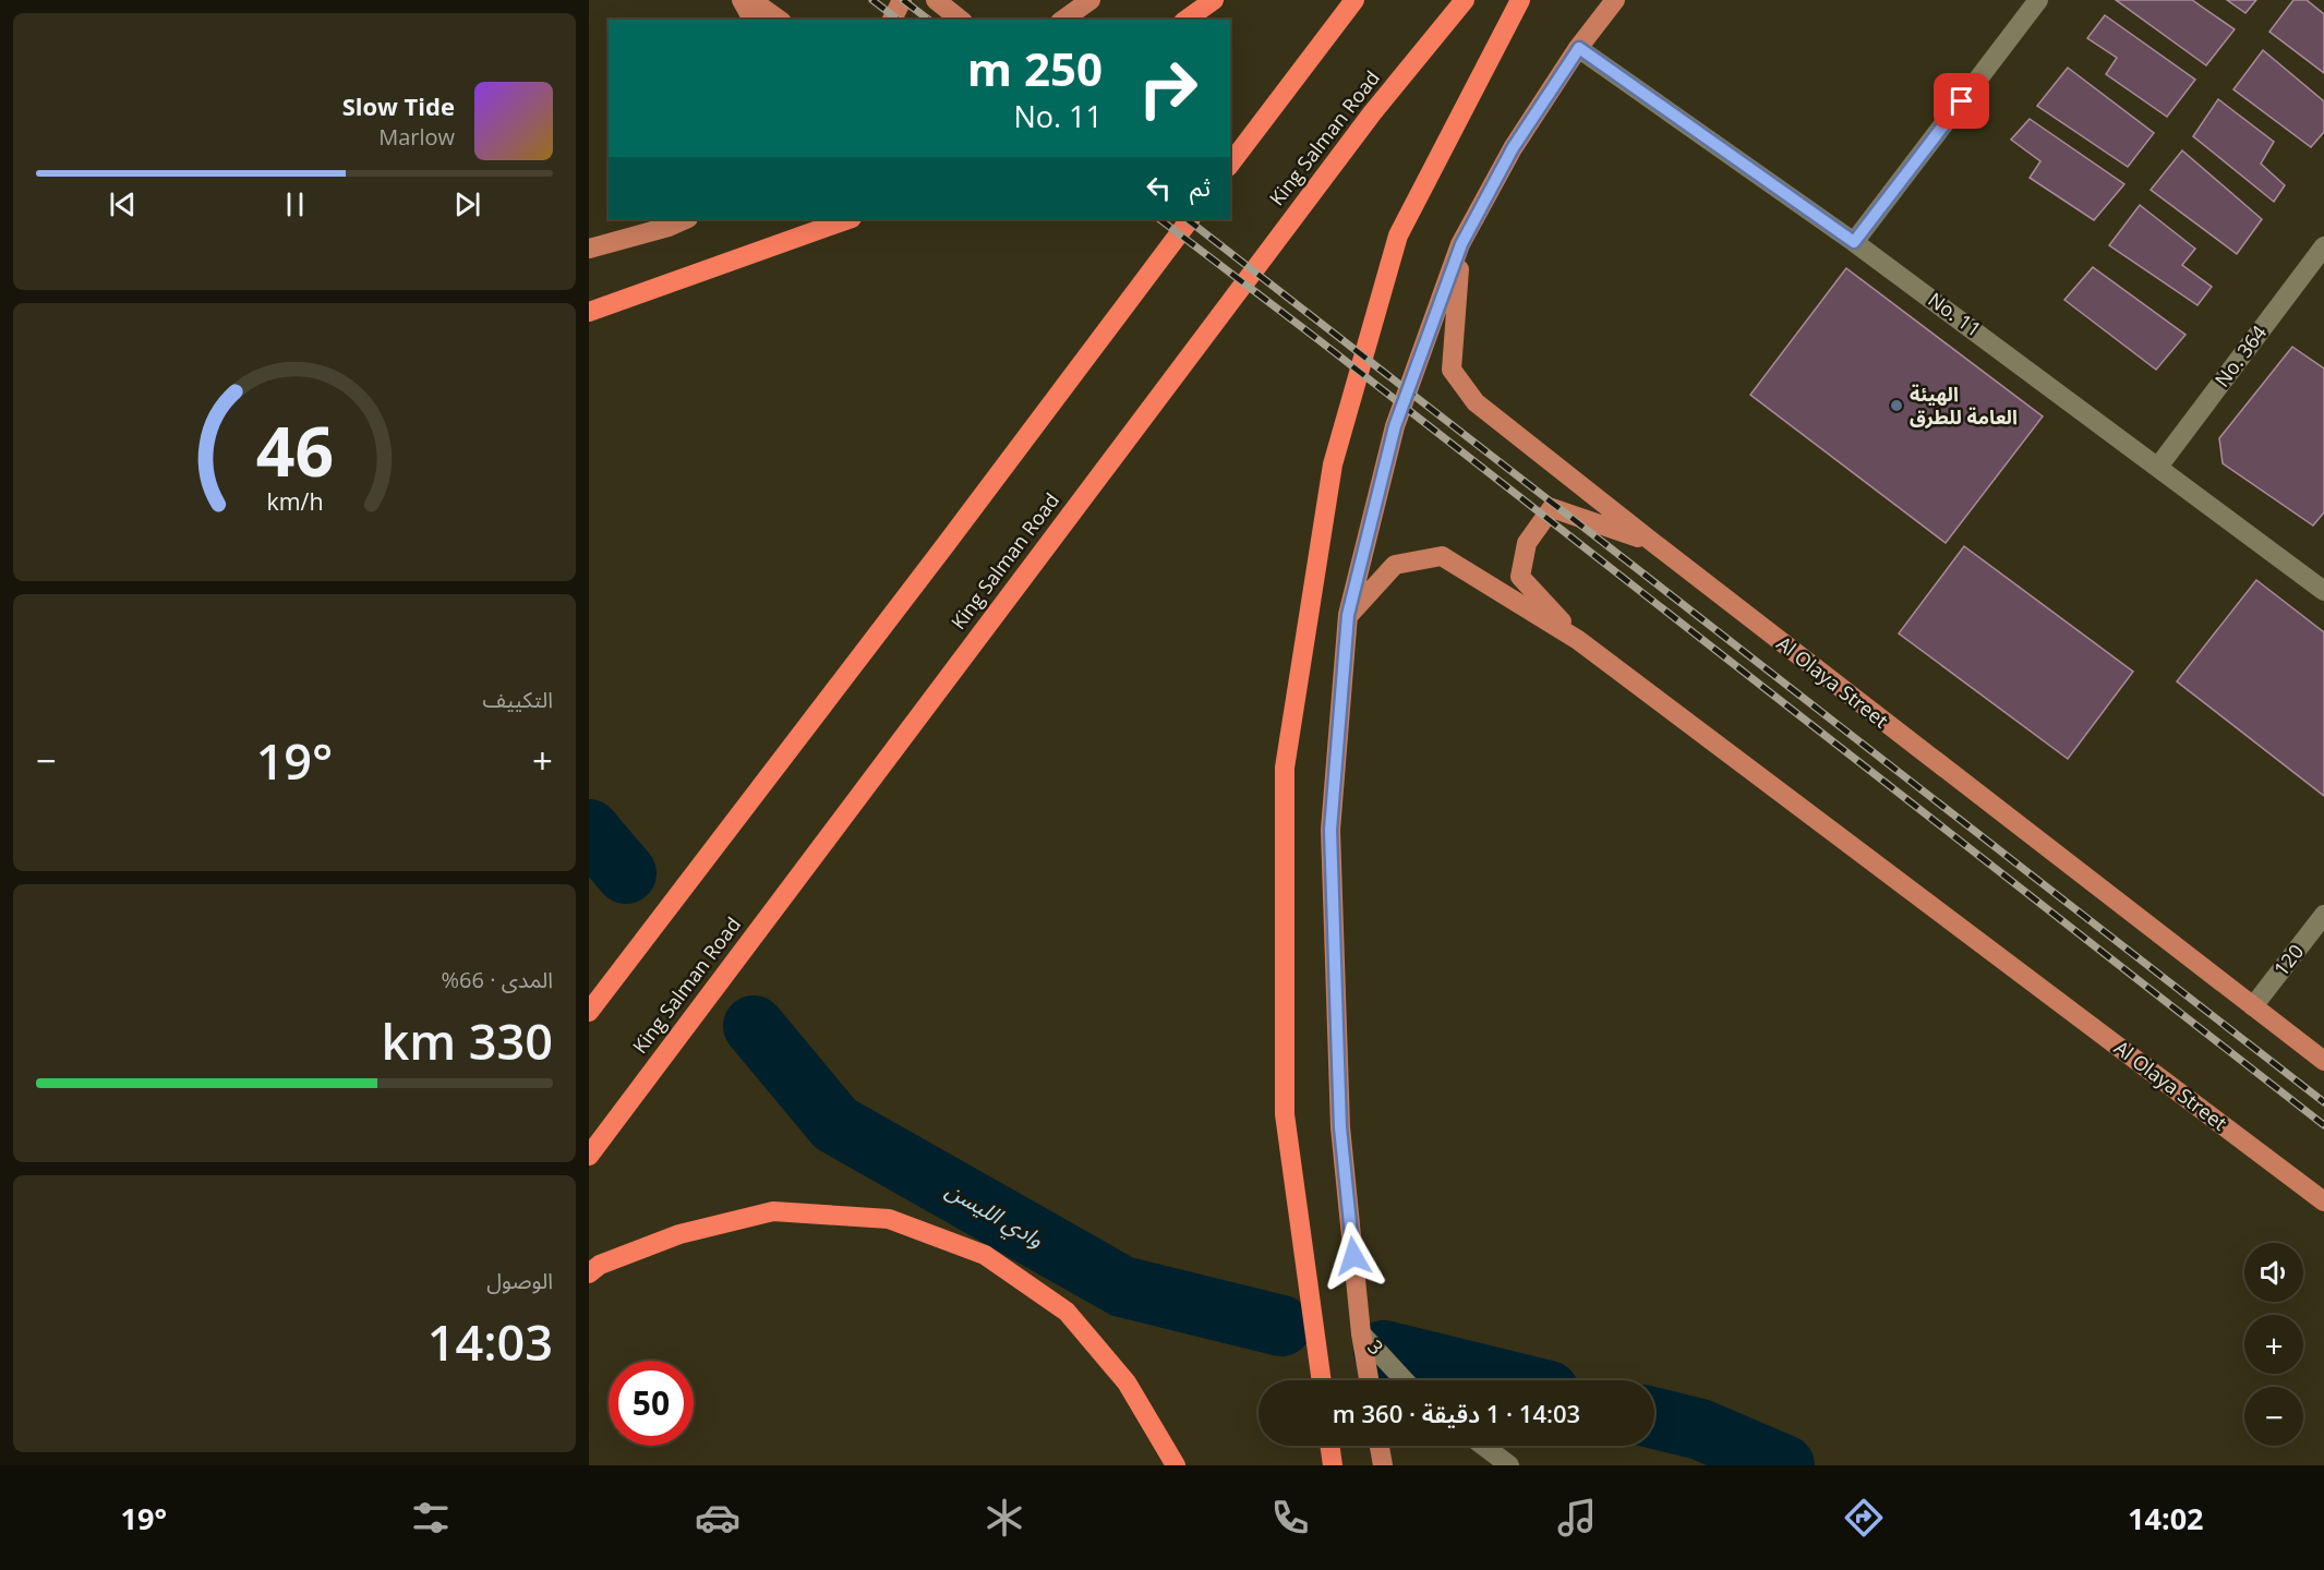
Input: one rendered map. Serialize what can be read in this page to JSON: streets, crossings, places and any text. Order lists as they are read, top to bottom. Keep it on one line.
{"streets":{"highway":["King Salman Road"],"main road":["Al Olaya Street"],"street":["No. 11","No. 364","120","3"]},"crossings":[["No. 11","No. 364"],["Al Olaya Street","120"]],"water":["وادي الليسن"],"places":["الهيئة العامة للطرق"],"page":{"turn":["250 m","No. 11"],"song":["Slow Tide","Marlow"],"then":"ثم","tile":["التكييف",["المدى · 66%","330 km"],["الوصول","14:03"]],"heat":["−","19°","+"],"map_buttons":["+","−"],"limit":"50","trip":"14:03 · 1 دقيقة · 360 m","tabs":["14:02","19°"],"gauge":["46","km/h"]}}
